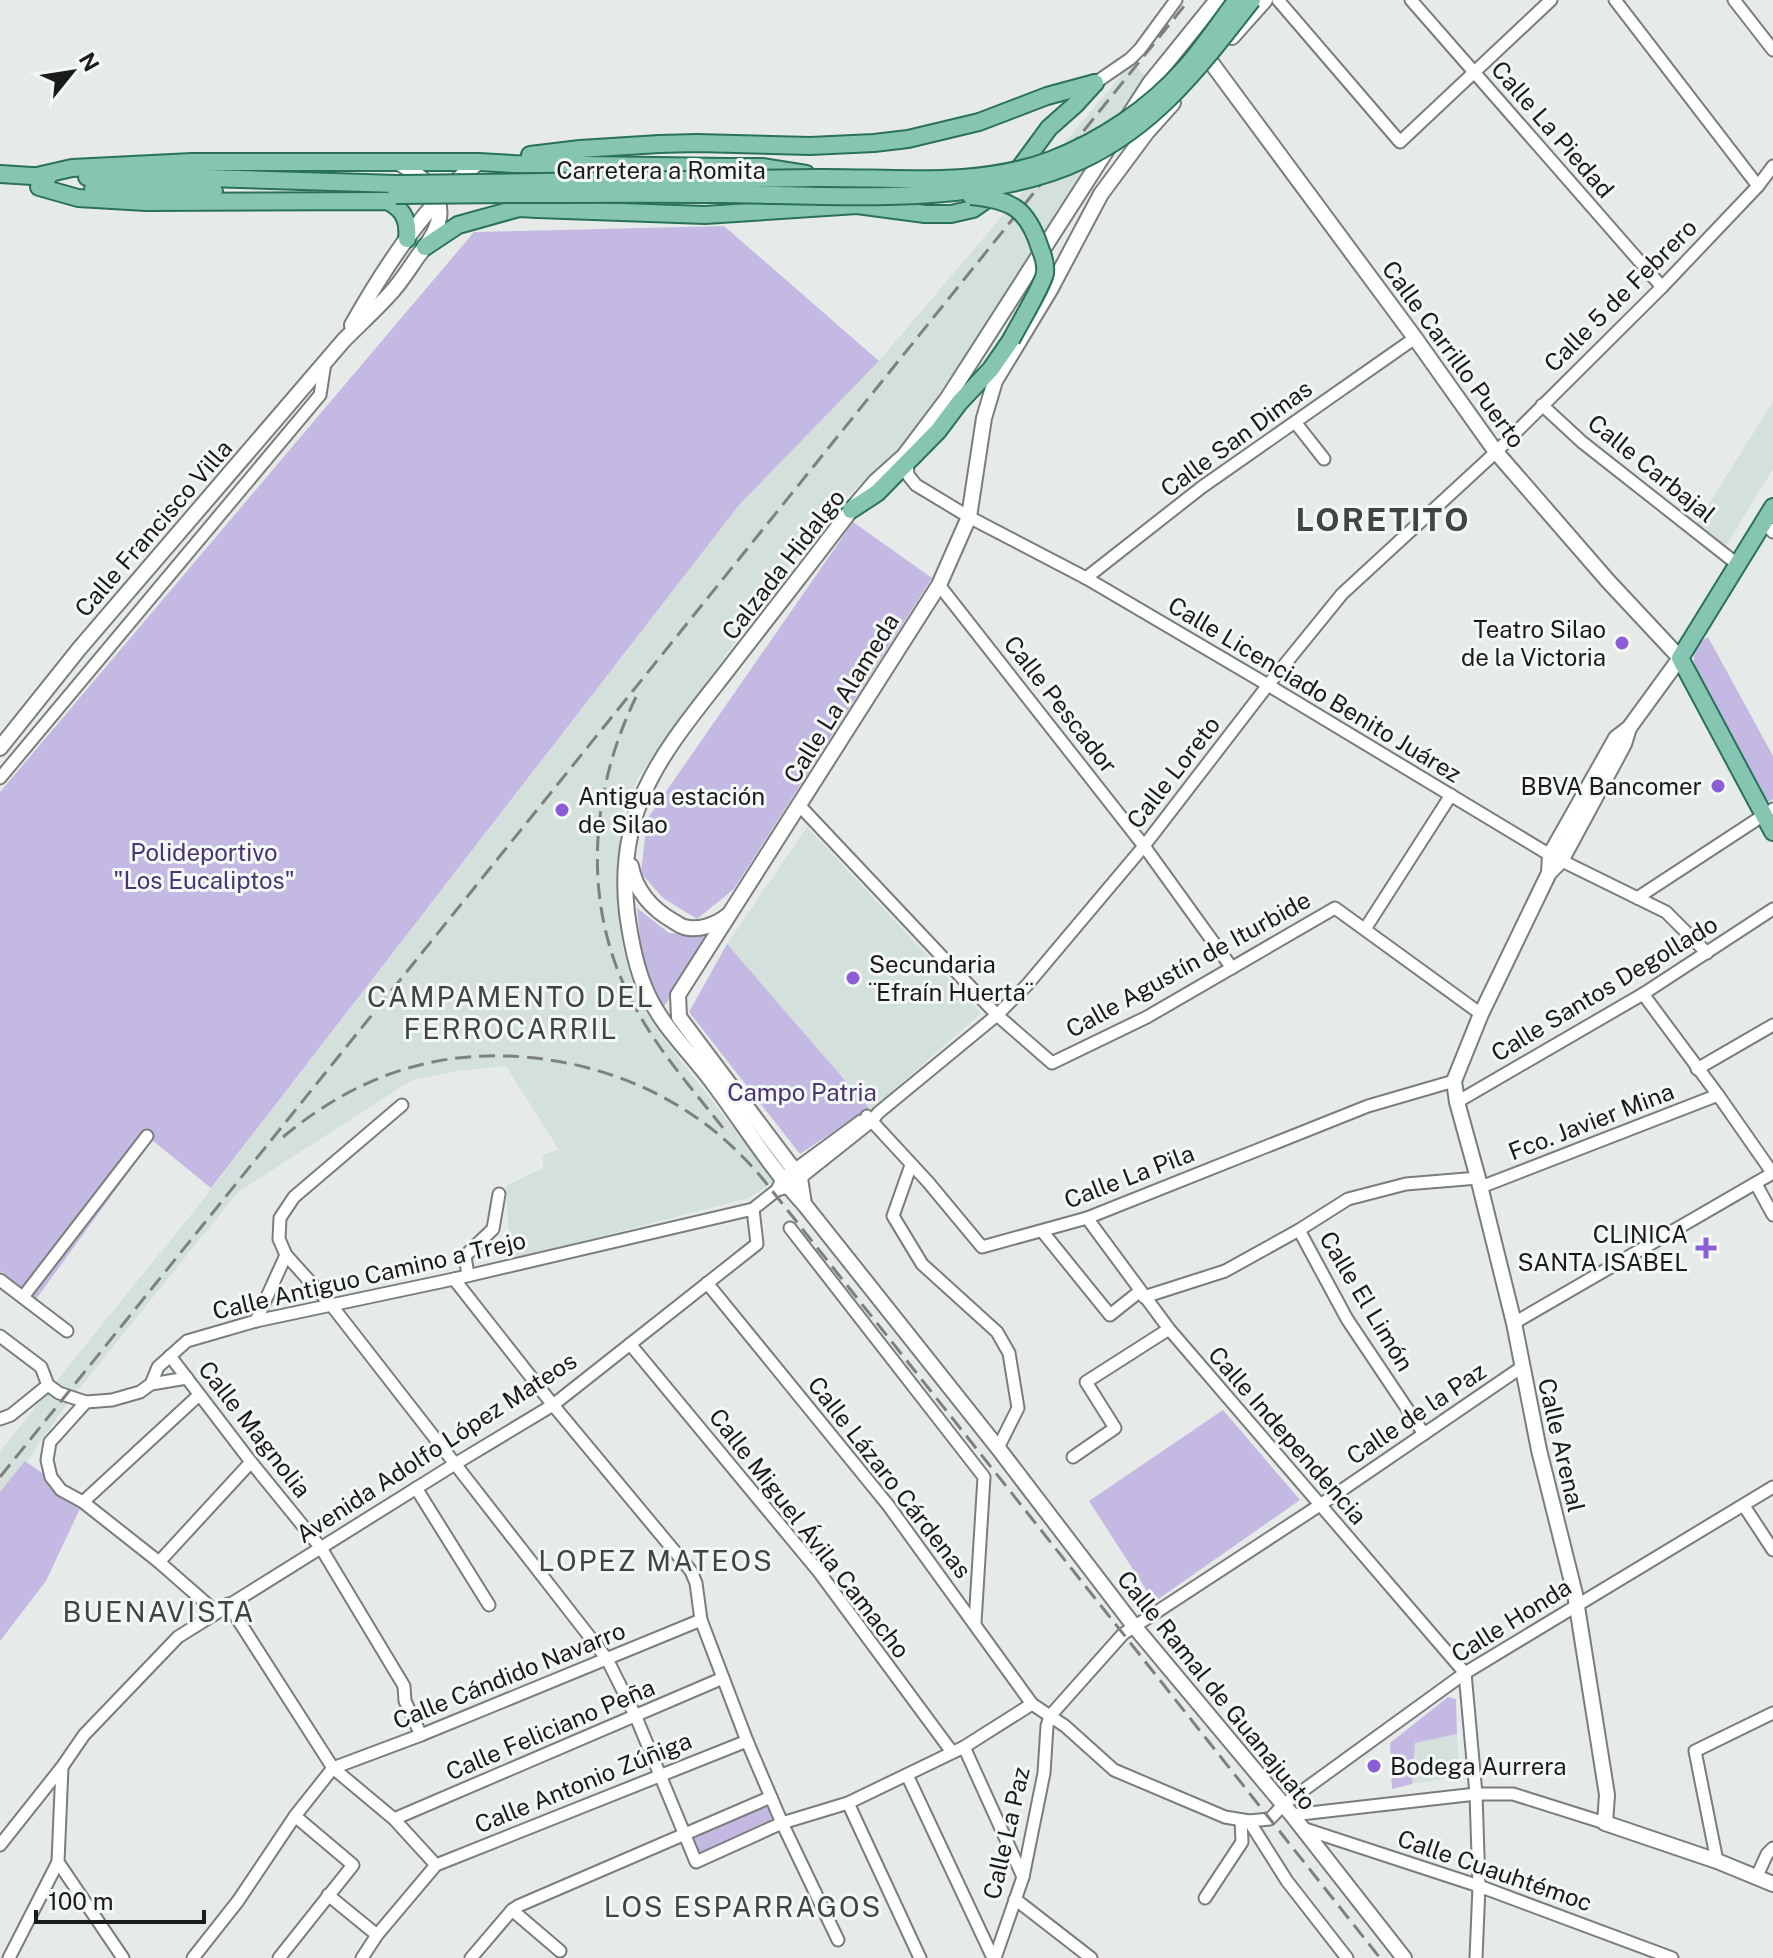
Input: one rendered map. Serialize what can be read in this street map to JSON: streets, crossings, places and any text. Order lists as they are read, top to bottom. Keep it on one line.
{"streets":{"main road":["Carretera a Romita"],"street":["Calle La Piedad","Calle 5 de Febrero","Calle Carrillo Puerto","Calle San Dimas","Calle Carbajal","Calle Francisco Villa","Calzada Hidalgo","Calle Licenciado Benito Juárez","Calle La Alameda","Calle Pescador","Calle Loreto","Calle Agustín de Iturbide","Calle Santos Degollado","Fco. Javier Mina","Calle La Pila","Calle Antiguo Camino a Trejo","Calle El Limón","Calle de la Paz","Calle Magnolia","Calle Independencia","Calle Arenal","Avenida Adolfo López Mateos","Calle Lázaro Cárdenas","Calle Miguel Ávila Camacho","Calle Honda","Calle Cándido Navarro","Calle Ramal de Guanajuato","Calle Feliciano Peña","Calle Antonio Zúñiga","Calle La Paz","Calle Cuauhtémoc"]},"crossings":[["Calle La Piedad","Calle 5 de Febrero"],["Calle 5 de Febrero","Calle Carrillo Puerto"],["Calle 5 de Febrero","Calle Carbajal"],["Calle 5 de Febrero","Calle Loreto"],["Calle Carrillo Puerto","Calle San Dimas"],["Calle Carrillo Puerto","Calzada Hidalgo"],["Calle Carrillo Puerto","Calle La Alameda"],["Calle Carrillo Puerto","Calle Loreto"],["Calle San Dimas","Calle Licenciado Benito Juárez"],["Calzada Hidalgo","Calle Loreto"],["Calzada Hidalgo","Calle Antiguo Camino a Trejo"],["Calzada Hidalgo","Calle Ramal de Guanajuato"],["Calle Licenciado Benito Juárez","Calle La Alameda"],["Calle Licenciado Benito Juárez","Calle Loreto"],["Calle Licenciado Benito Juárez","Calle Santos Degollado"],["Calle La Alameda","Calle Pescador"],["Calle La Alameda","Calle Agustín de Iturbide"],["Calle Pescador","Calle Loreto"],["Calle Pescador","Calle Agustín de Iturbide"],["Calle Loreto","Calle Agustín de Iturbide"],["Calle Loreto","Calle La Pila"],["Calle Loreto","Calle Antiguo Camino a Trejo"],["Calle Loreto","Calle Ramal de Guanajuato"],["Calle Santos Degollado","Calle Arenal"],["Fco. Javier Mina","Calle La Pila"],["Fco. Javier Mina","Calle El Limón"],["Fco. Javier Mina","Calle Independencia"],["Fco. Javier Mina","Calle Arenal"],["Calle La Pila","Calle Independencia"],["Calle La Pila","Calle Arenal"],["Calle Antiguo Camino a Trejo","Calle Magnolia"],["Calle Antiguo Camino a Trejo","Avenida Adolfo López Mateos"],["Calle Antiguo Camino a Trejo","Calle Ramal de Guanajuato"],["Calle El Limón","Calle de la Paz"],["Calle de la Paz","Calle Independencia"],["Calle de la Paz","Calle Arenal"],["Calle de la Paz","Calle Ramal de Guanajuato"],["Calle de la Paz","Calle La Paz"],["Calle Magnolia","Avenida Adolfo López Mateos"],["Calle Magnolia","Calle Cándido Navarro"],["Calle Independencia","Calle Honda"],["Calle Arenal","Calle Honda"],["Avenida Adolfo López Mateos","Calle Lázaro Cárdenas"],["Avenida Adolfo López Mateos","Calle Miguel Ávila Camacho"],["Calle Honda","Calle Ramal de Guanajuato"],["Calle Honda","Calle Cuauhtémoc"],["Calle Ramal de Guanajuato","Calle Cuauhtémoc"]],"districts":["LORETITO","CAMPAMENTO DEL FERROCARRIL","LOPEZ MATEOS","BUENAVISTA","LOS ESPARRAGOS"],"parks":["Polideportivo \"Los Eucaliptos\"","Campo Patria"],"places":{"other":["Teatro Silao de la Victoria","BBVA Bancomer","Antigua estación de Silao","Secundaria ¨Efraín Huerta¨","Bodega Aurrera"],"health":["CLINICA SANTA ISABEL"]},"scale_bar":"100 m","north":"top right"}
